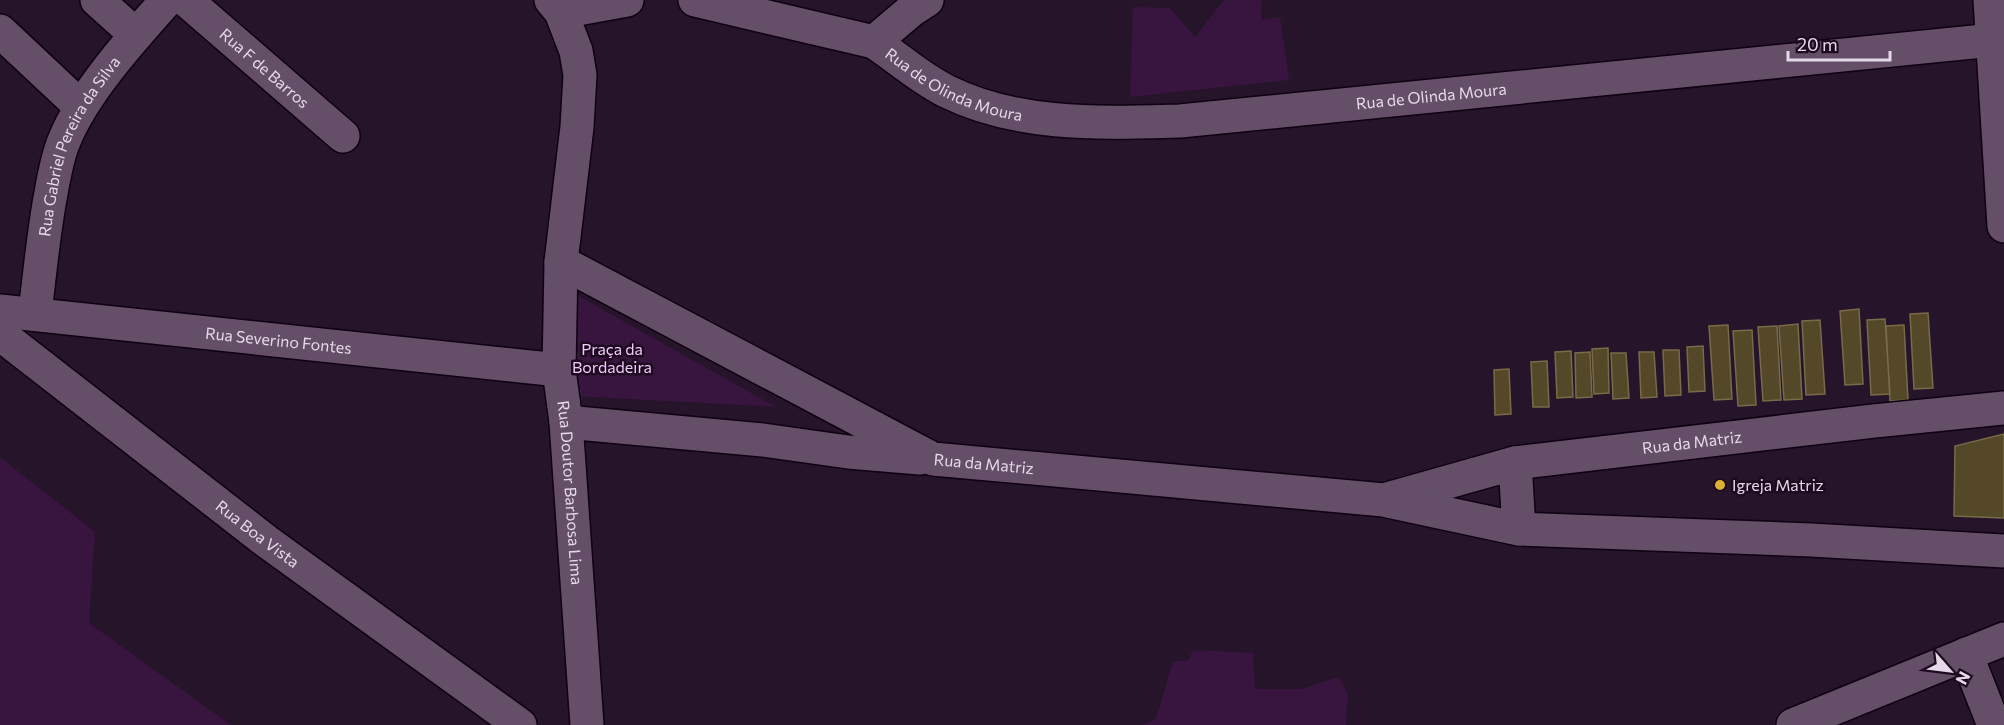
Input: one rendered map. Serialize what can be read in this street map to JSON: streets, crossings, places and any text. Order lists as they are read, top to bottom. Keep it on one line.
{"streets":{"street":["Rua F de Barros","Rua de Olinda Moura","Rua Gabriel Pereira da Silva","Rua Severino Fontes","Rua da Matriz","Rua Doutor Barbosa Lima","Rua Boa Vista"]},"crossings":[["Rua Gabriel Pereira da Silva","Rua Severino Fontes"],["Rua Severino Fontes","Rua Doutor Barbosa Lima"],["Rua da Matriz","Rua Doutor Barbosa Lima"]],"parks":["Praça da Bordadeira"],"places":["Igreja Matriz"],"scale_bar":"20 m","north":"bottom right"}
